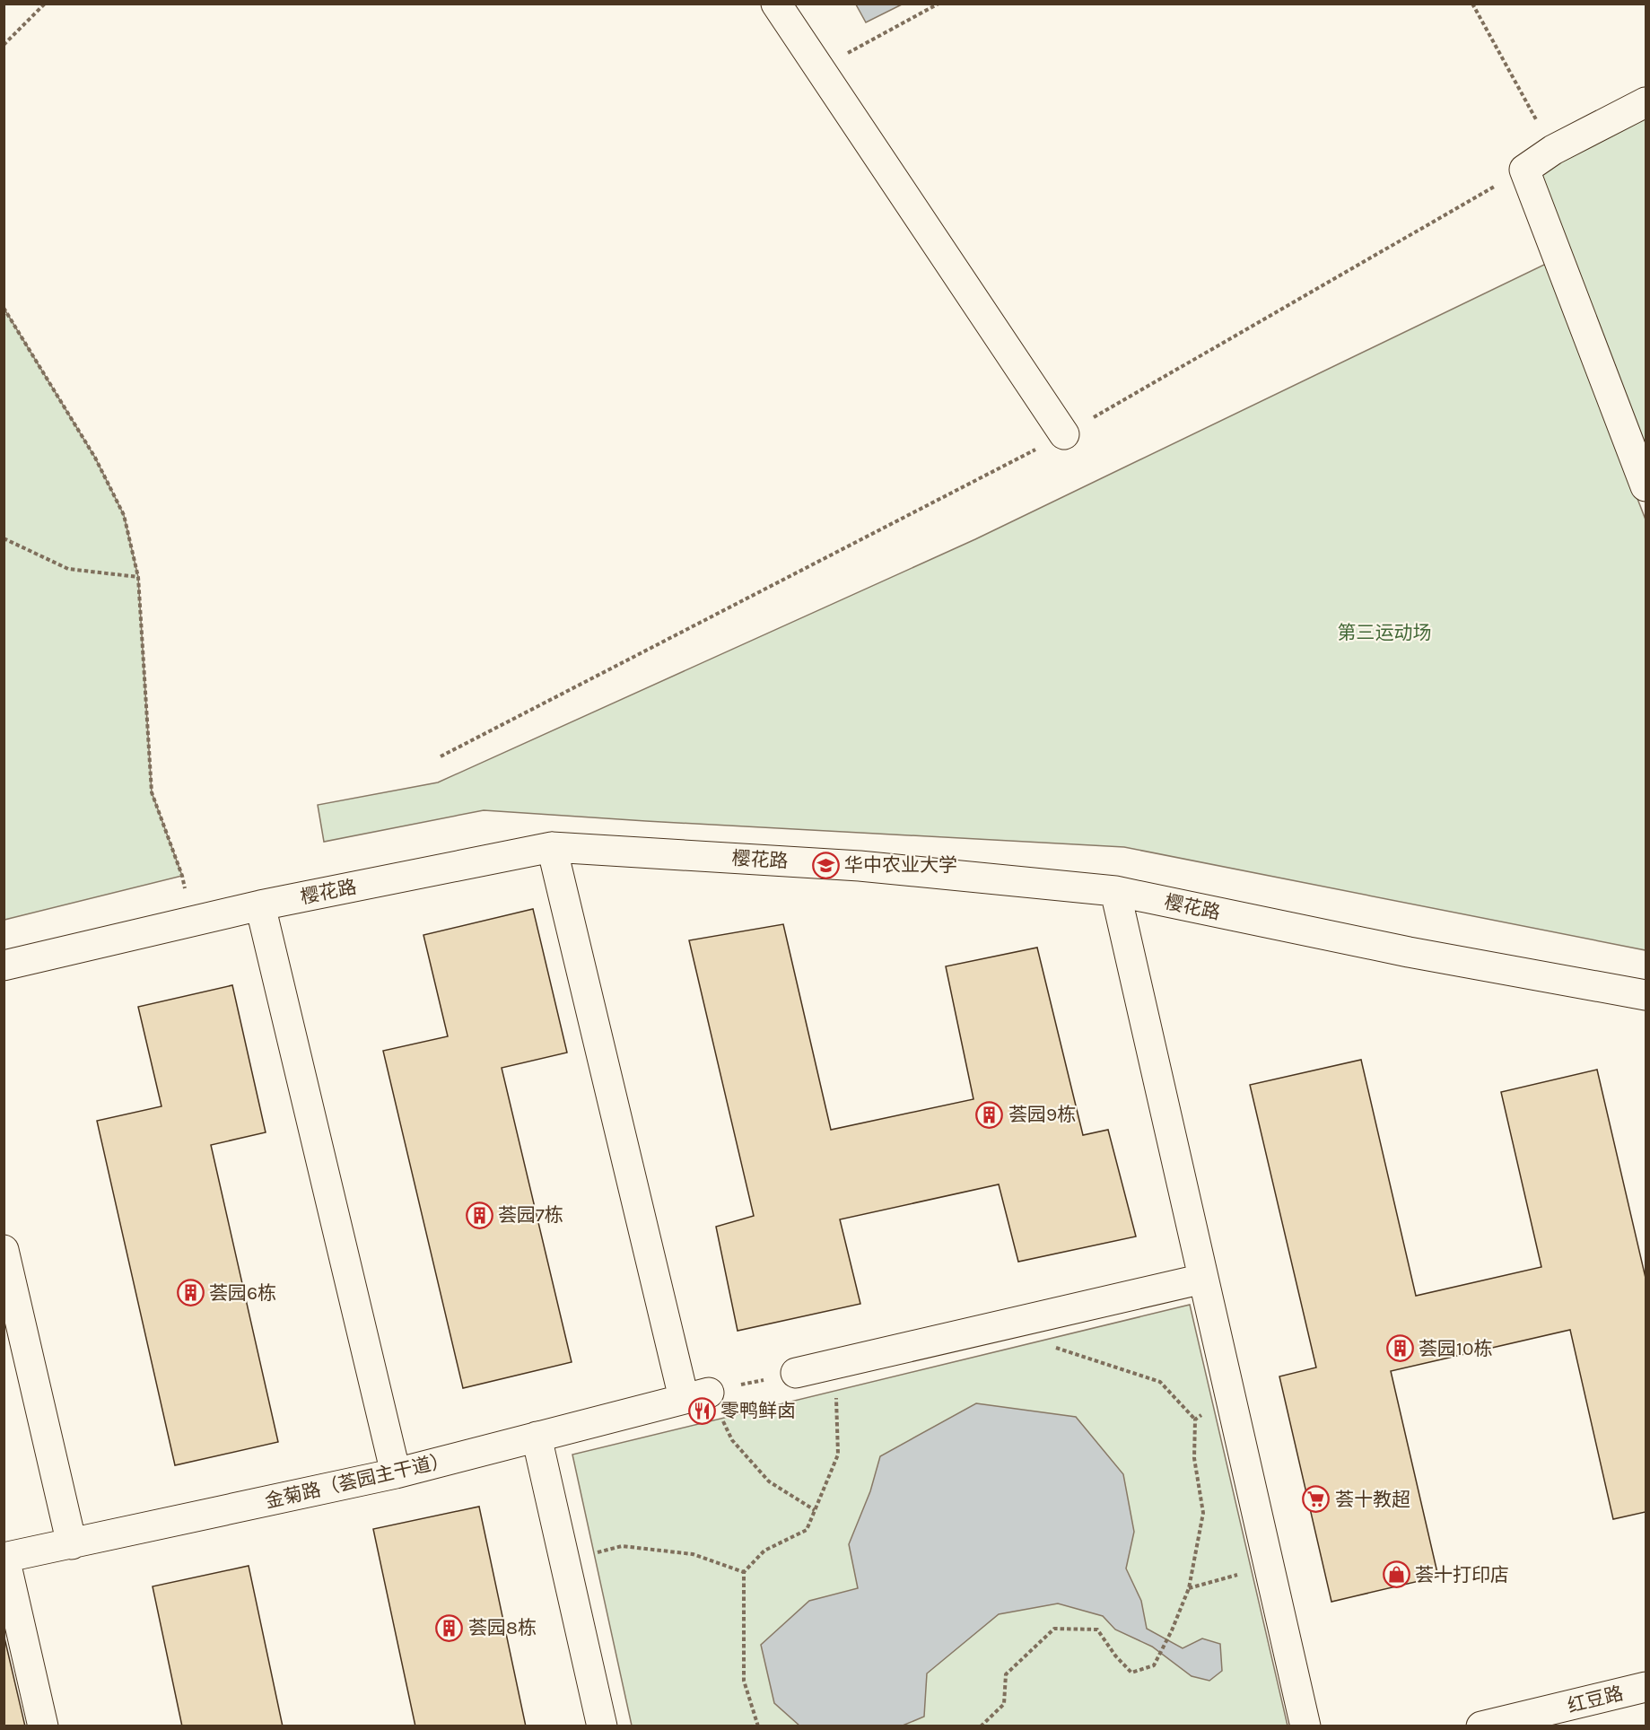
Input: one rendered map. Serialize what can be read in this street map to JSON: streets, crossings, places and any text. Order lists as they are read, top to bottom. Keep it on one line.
{"streets":{"street":["樱花路","金菊路（荟园主干道）","红豆路"]},"parks":["第三运动场"],"places":{"school or university":["华中农业大学"],"building":["荟园9栋","荟园7栋","荟园6栋","荟园10栋","荟园8栋"],"restaurant":["零鸭鲜卤"],"supermarket":["荟十教超"],"shop":["荟十打印店"]}}
